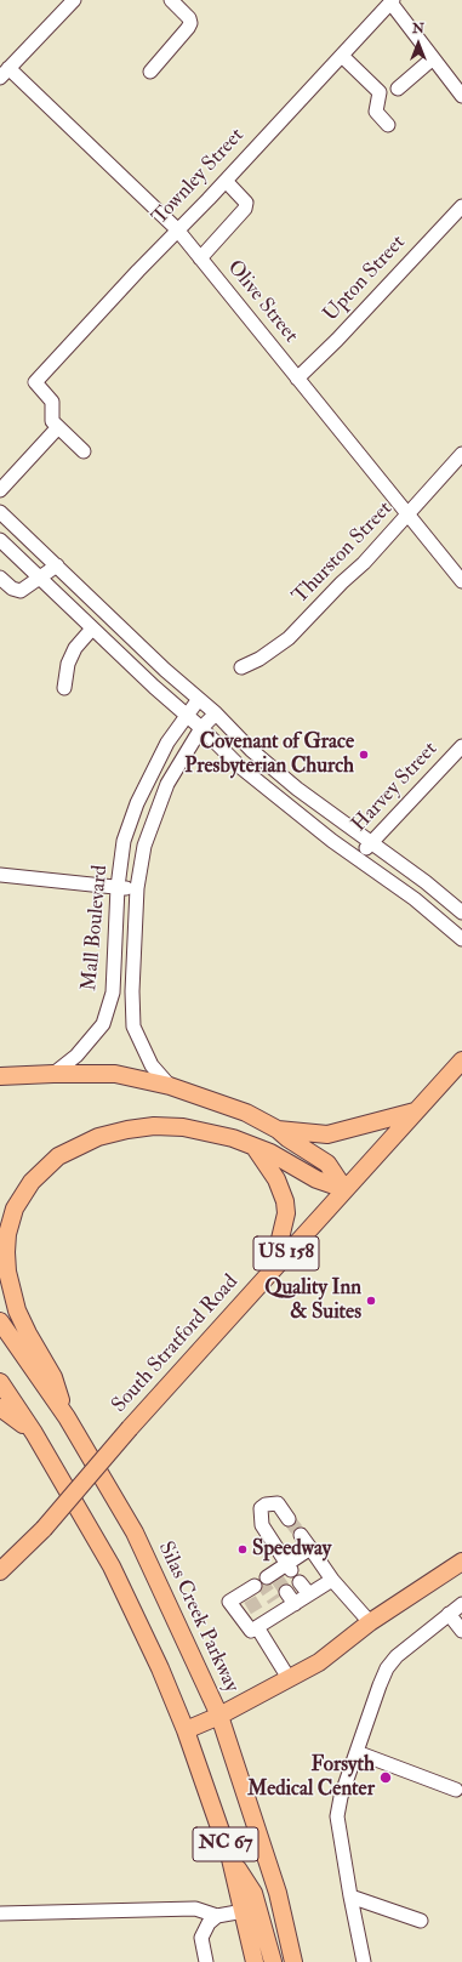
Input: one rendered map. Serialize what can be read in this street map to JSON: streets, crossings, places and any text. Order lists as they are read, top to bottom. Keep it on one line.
{"streets":{"main road":["US 158","South Stratford Road","Silas Creek Parkway","NC 67"],"street":["Townley Street","Upton Street","Olive Street","Thurston Street","Harvey Street","Mall Boulevard"]},"crossings":[["Townley Street","Olive Street"],["Upton Street","Olive Street"],["Olive Street","Thurston Street"]],"places":["Covenant of Grace Presbyterian Church","Quality Inn & Suites","Speedway","Forsyth Medical Center"],"north":"top"}
